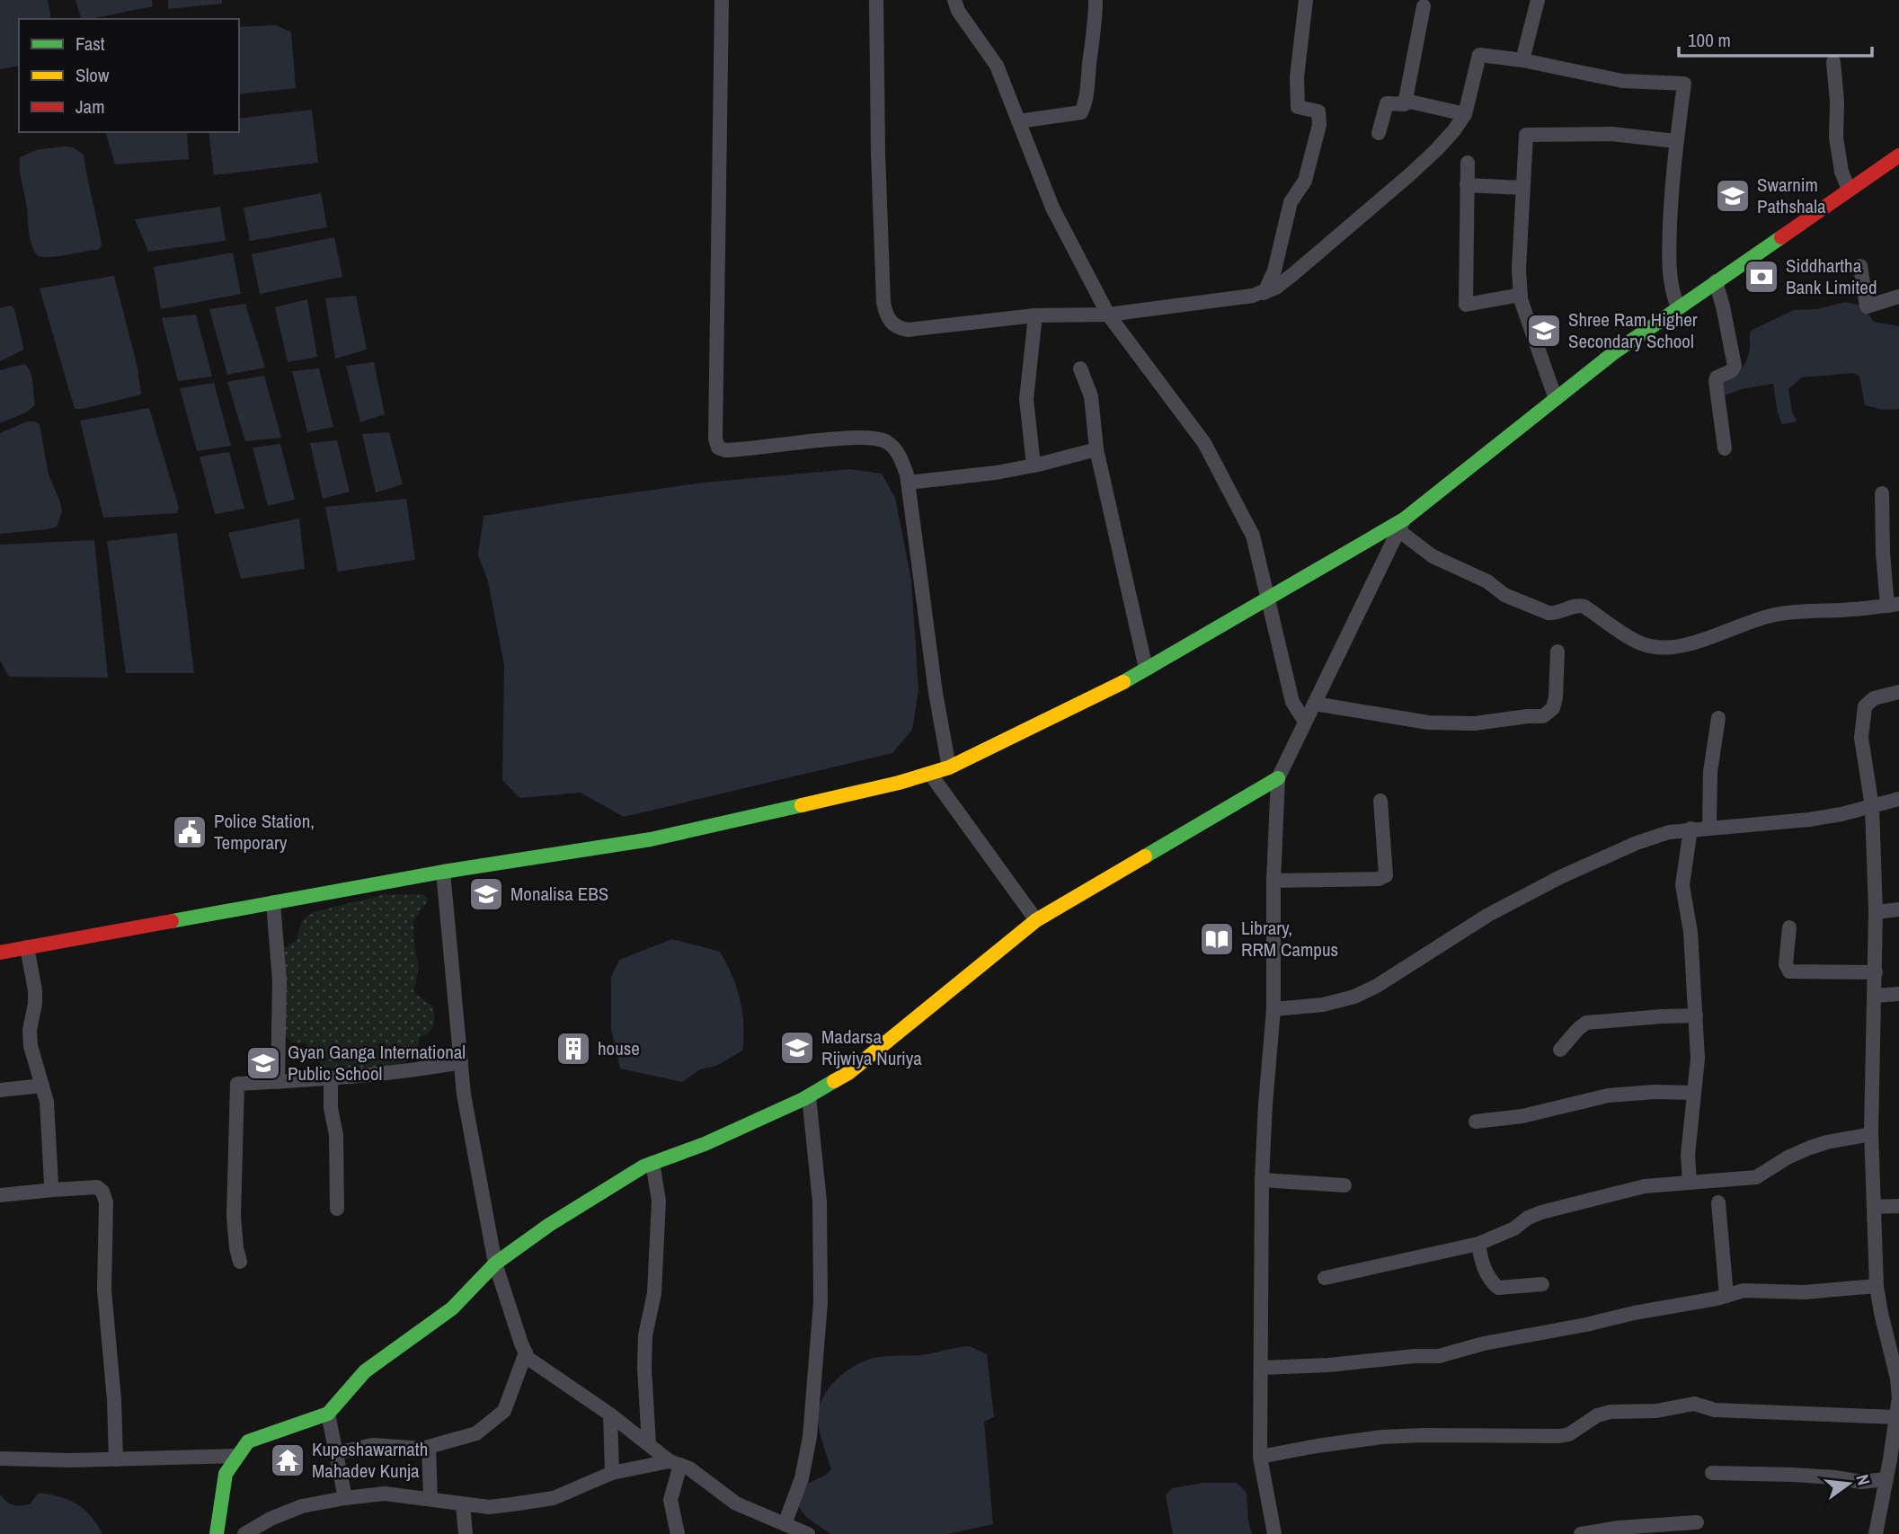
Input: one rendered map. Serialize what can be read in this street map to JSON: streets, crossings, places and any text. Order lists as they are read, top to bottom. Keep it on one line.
{"places":{"school or university":["Swarnim Pathshala","Shree Ram Higher Secondary School","Monalisa EBS","Madarsa Rijwiya Nuriya","Gyan Ganga International Public School"],"bank":["Siddhartha Bank Limited"],"public building":["Police Station, Temporary"],"library":["Library, RRM Campus"],"building":["house"],"temple":["Kupeshawarnath Mahadev Kunja"]},"legend":["Fast","Slow","Jam"],"scale_bar":"100 m","north":"right"}
